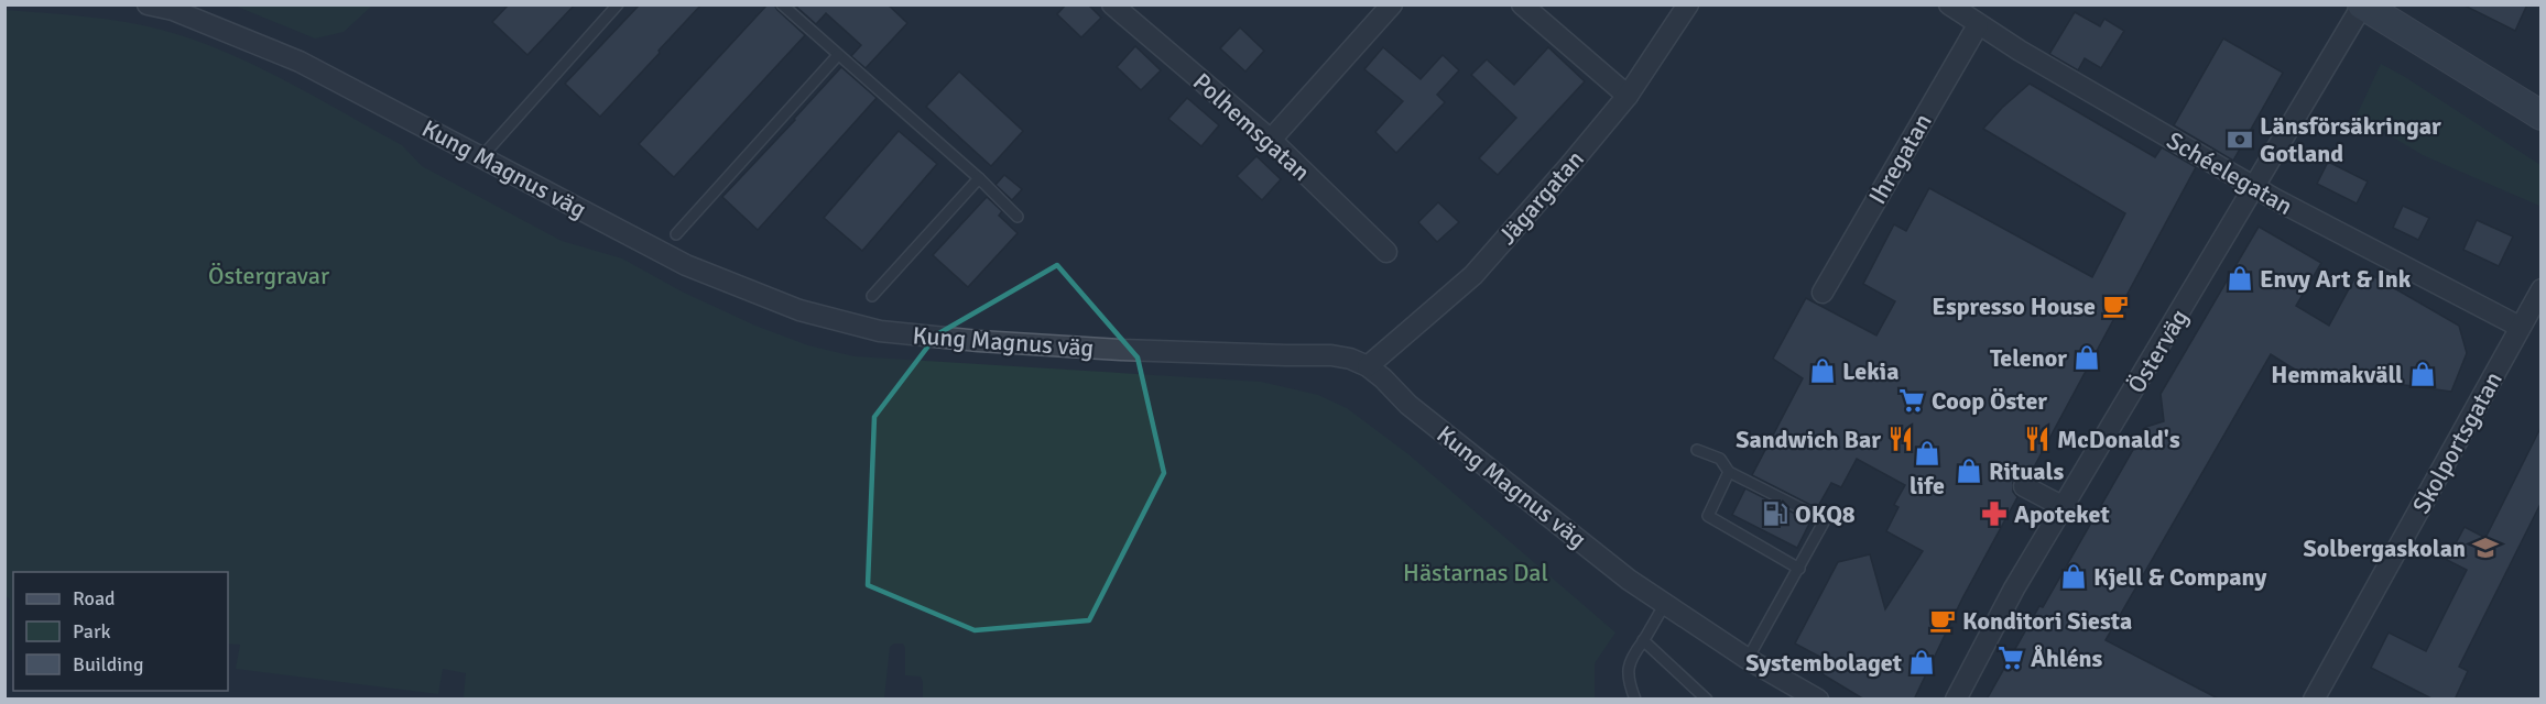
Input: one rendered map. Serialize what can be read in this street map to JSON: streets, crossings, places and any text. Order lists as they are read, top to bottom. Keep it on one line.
{"streets":{"street":["Polhemsgatan","Ihregatan","Kung Magnus väg","Schéelegatan","Jägargatan","Österväg","Skolportsgatan"]},"crossings":[["Ihregatan","Schéelegatan"],["Kung Magnus väg","Jägargatan"],["Schéelegatan","Österväg"],["Schéelegatan","Skolportsgatan"]],"parks":["Östergravar","Hästarnas Dal"],"places":{"bank":["Länsförsäkringar Gotland"],"shop":["Envy Art & Ink","Telenor","Lekia","Hemmakväll","life","Rituals","Kjell & Company","Systembolaget"],"cafe":["Espresso House","Konditori Siesta"],"supermarket":["Coop Öster","Åhléns"],"restaurant":["Sandwich Bar","McDonald's"],"fuel station":["OKQ8"],"pharmacy":["Apoteket"],"school or university":["Solbergaskolan"]},"legend":["Road","Park","Building"]}
